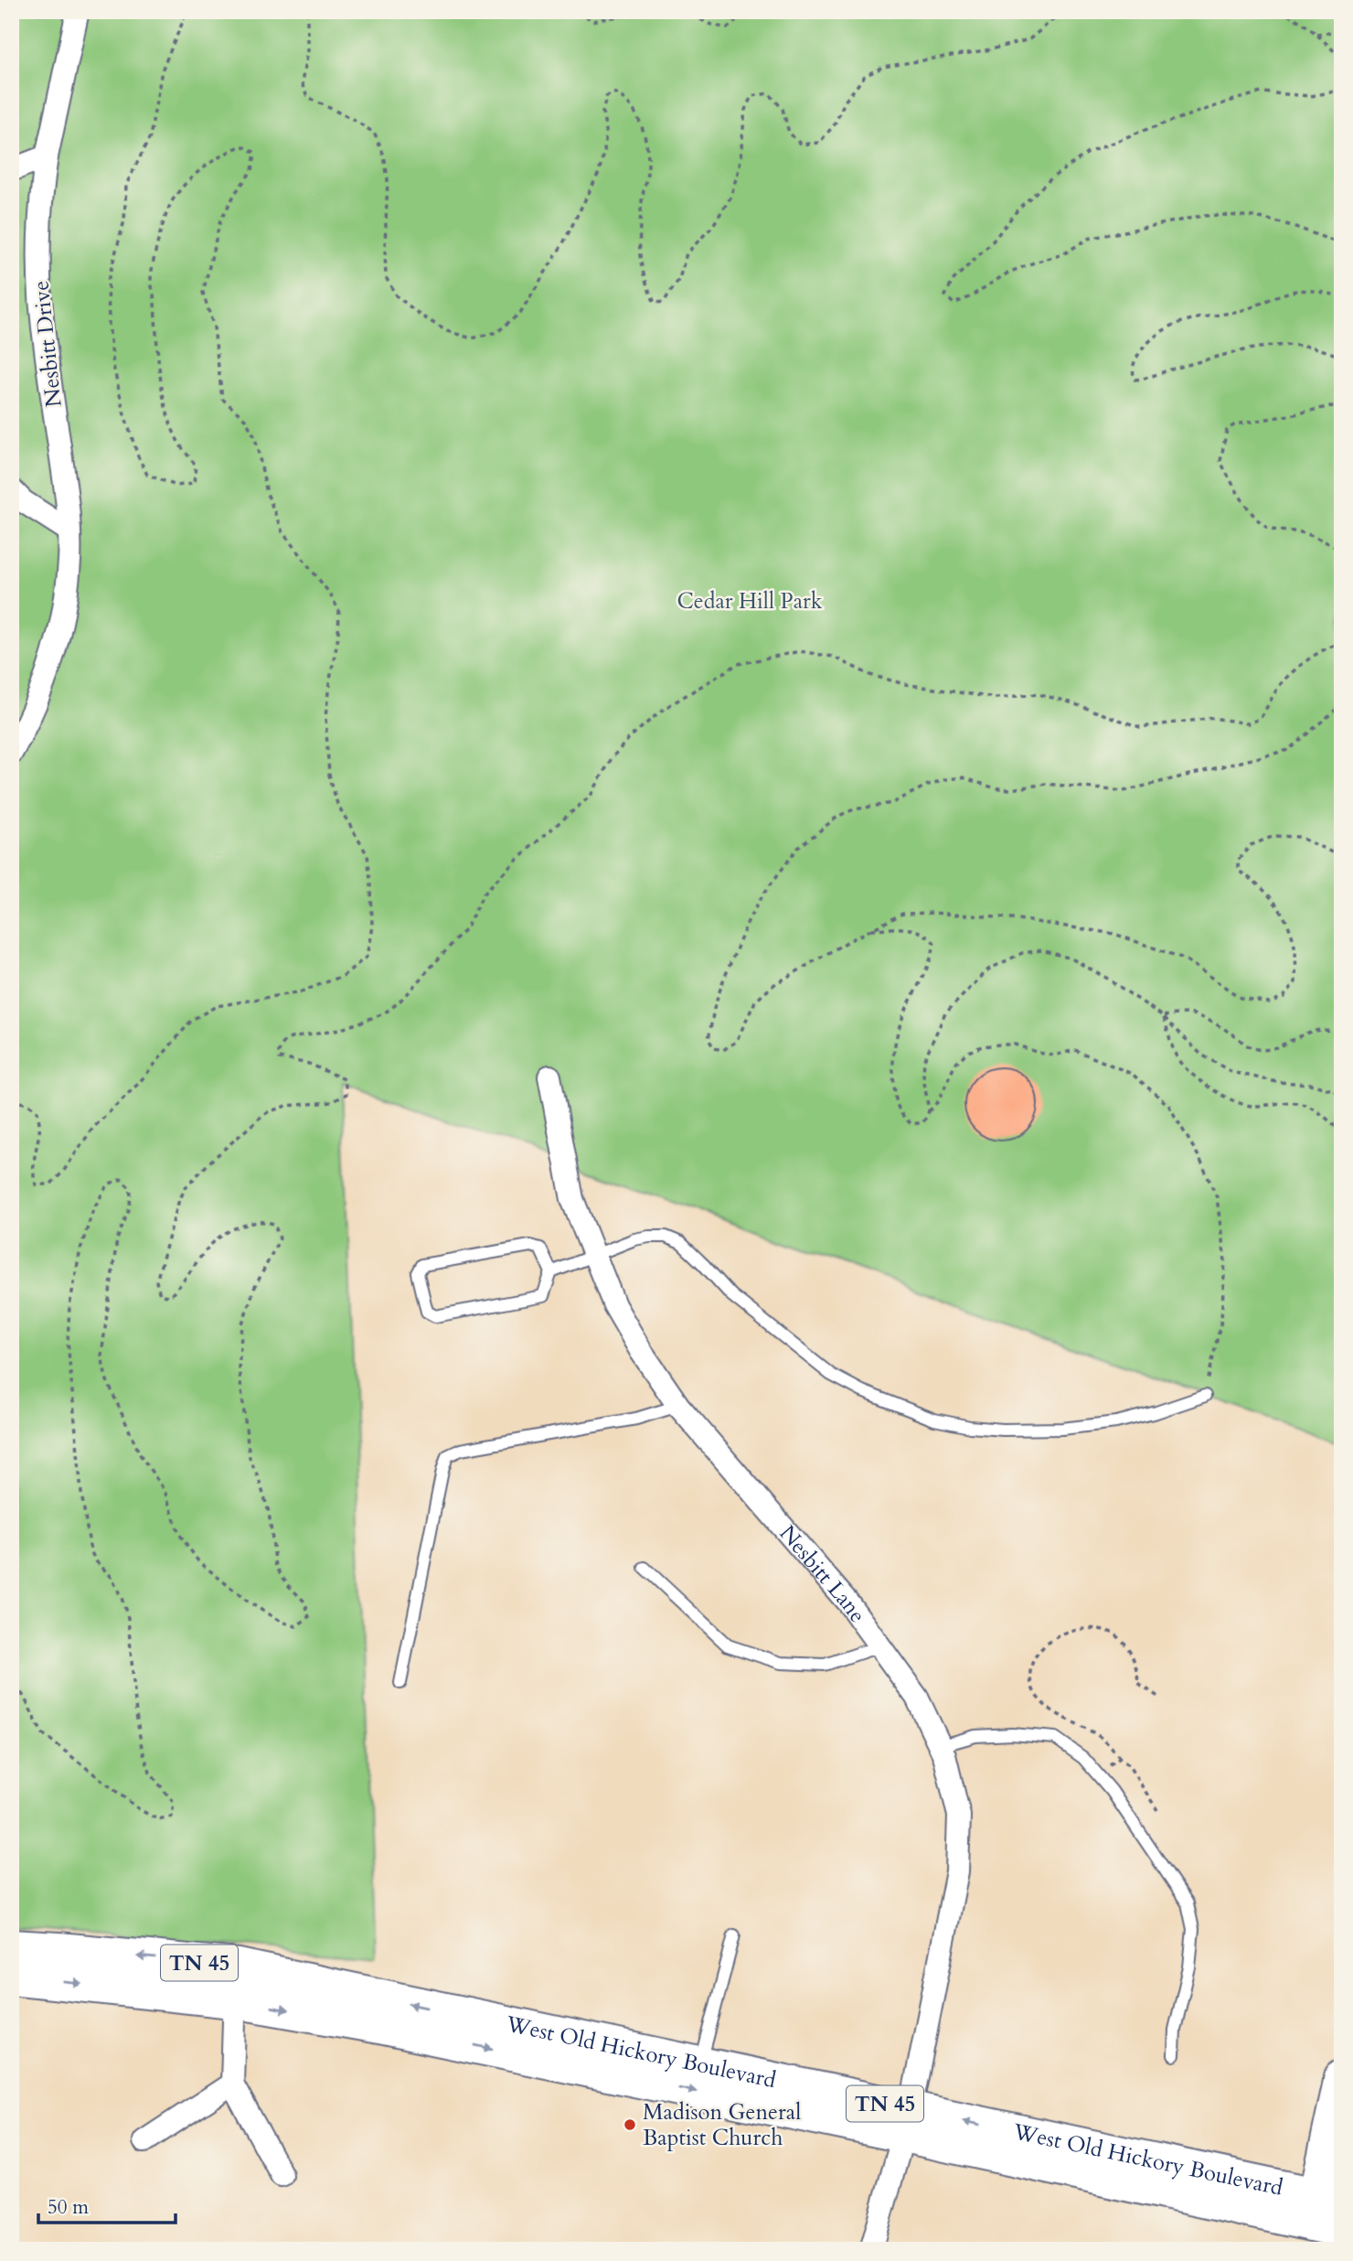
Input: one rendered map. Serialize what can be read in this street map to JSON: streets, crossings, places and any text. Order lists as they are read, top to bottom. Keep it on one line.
{"streets":{"main road":["TN 45","West Old Hickory Boulevard"],"street":["Nesbitt Drive","Nesbitt Lane"]},"crossings":[["Nesbitt Lane","West Old Hickory Boulevard"]],"parks":["Cedar Hill Park"],"places":["Madison General Baptist Church"],"scale_bar":"50 m"}
